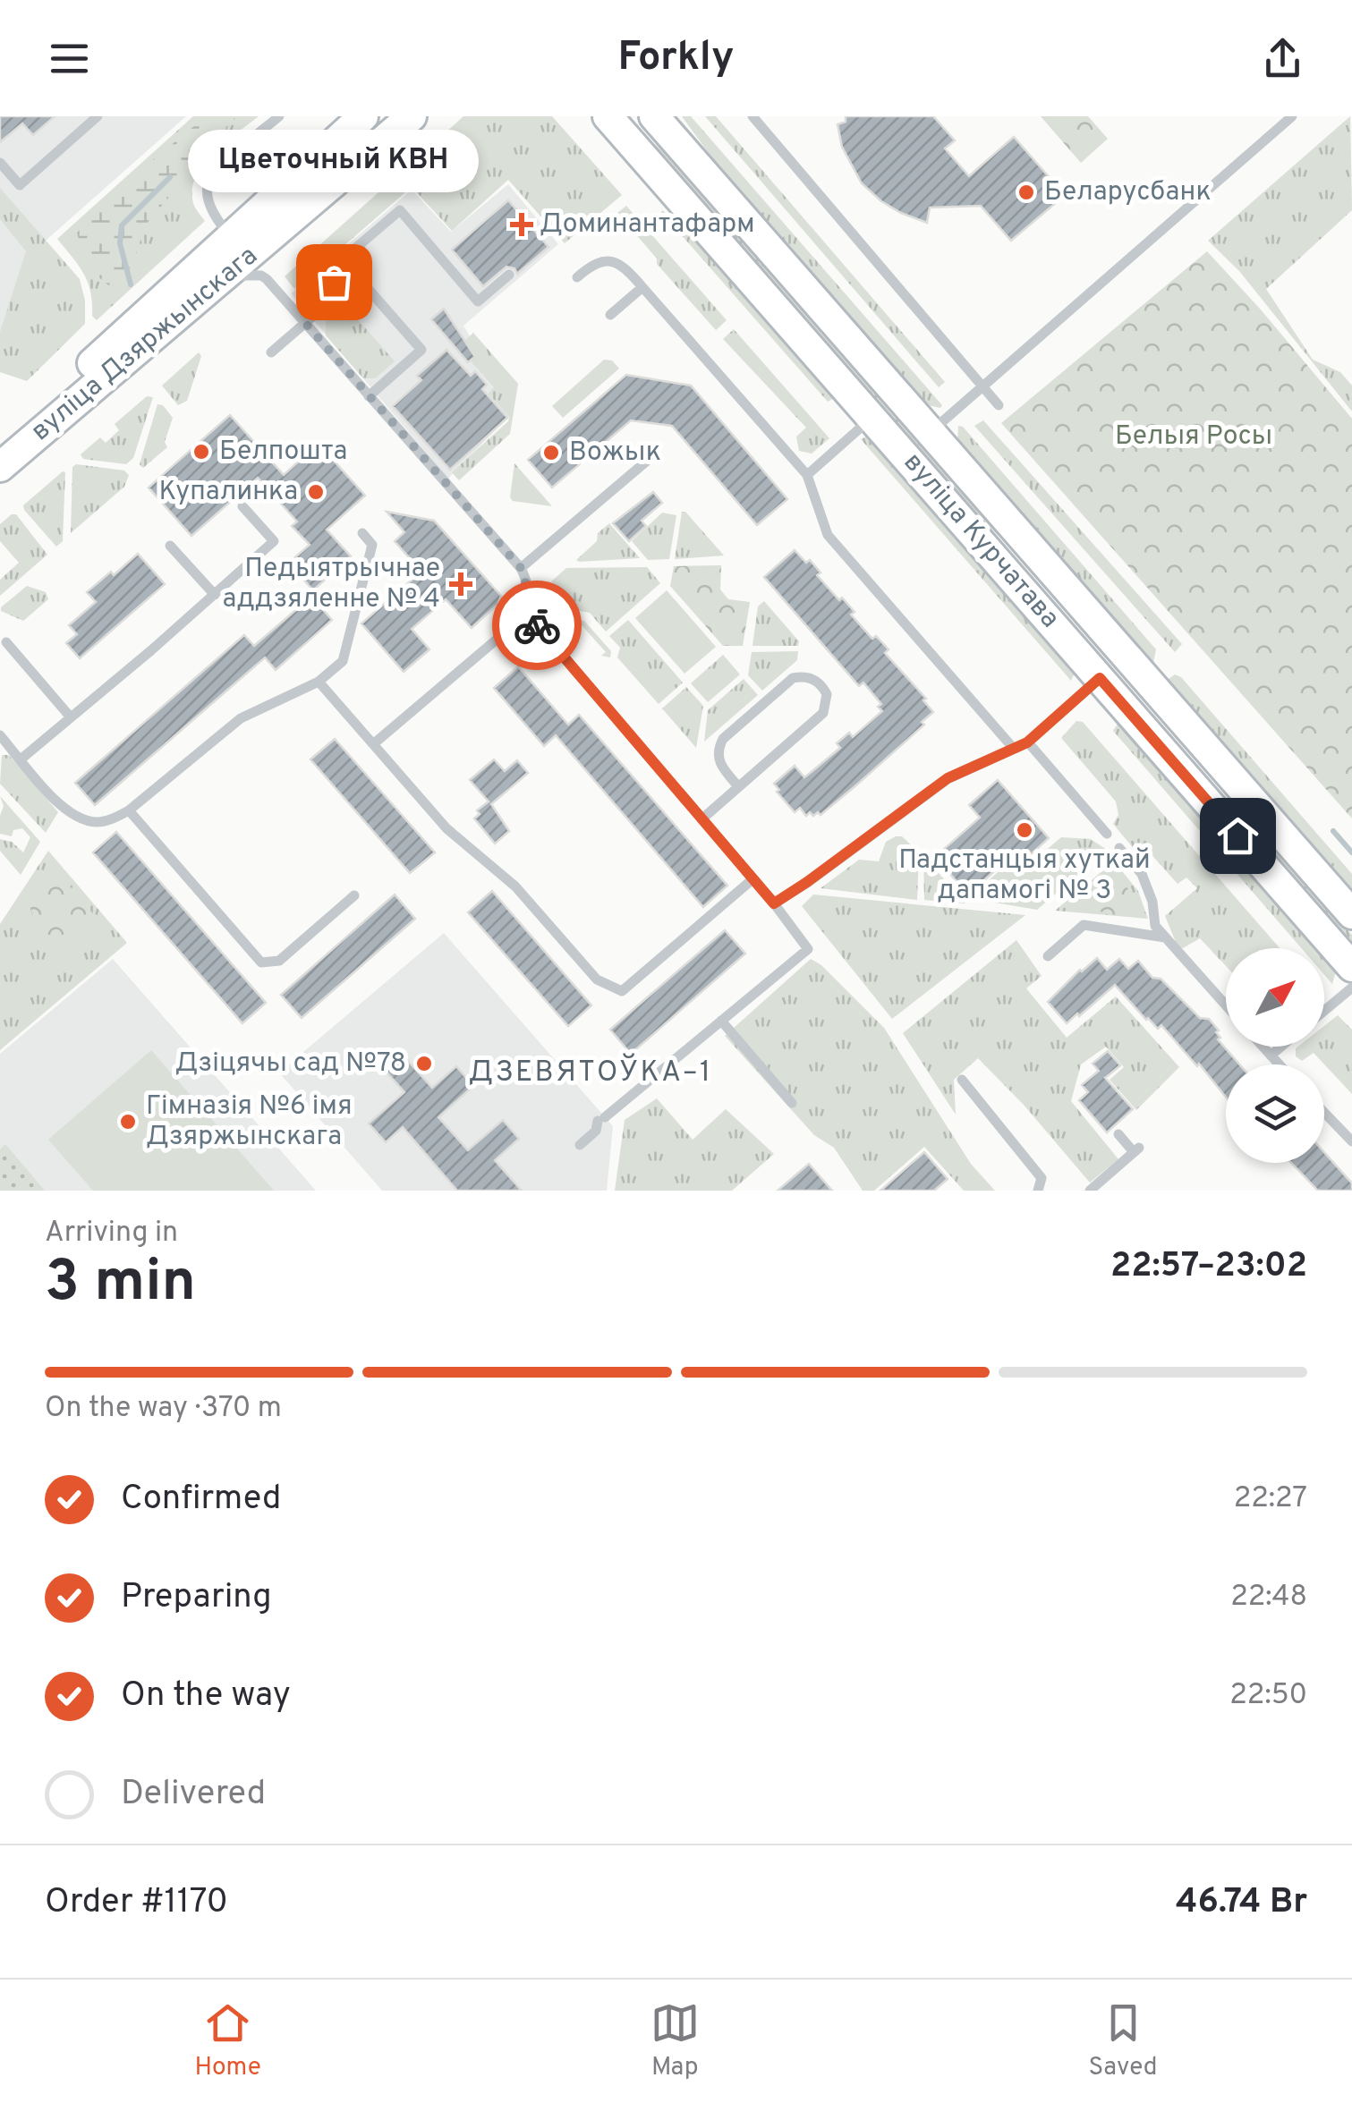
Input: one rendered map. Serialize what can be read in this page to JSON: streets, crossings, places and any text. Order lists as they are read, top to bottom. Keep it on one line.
{"streets":{"main road":["вуліца Дзяржынскага","вуліца Курчатава"]},"districts":["ДЗЕВЯТОЎКА–1"],"parks":["Белыя Росы"],"places":{"other":["Беларусбанк","Цветочный КВН","Белпошта","Вожык","Купалинка","Падстанцыя хуткай дапамогі № 3","Дзіцячы сад №78","Гімназія №6 імя Дзяржынскага"],"health":["Доминантафарм","Педыятрычнае аддзяленне № 4"]},"north":"top right","page":{"header":"Forkly","bubble":"Цветочный КВН","heading":["3 min","Arriving in","22:57–23:02"],"panel":["Order #1170","46.74 Br"],"bar":"On the way · 370 m","list":[["Confirmed","22:27"],["Preparing","22:48"],["On the way","22:50"],"Delivered"],"tabs":["Home","Map","Saved"]}}
